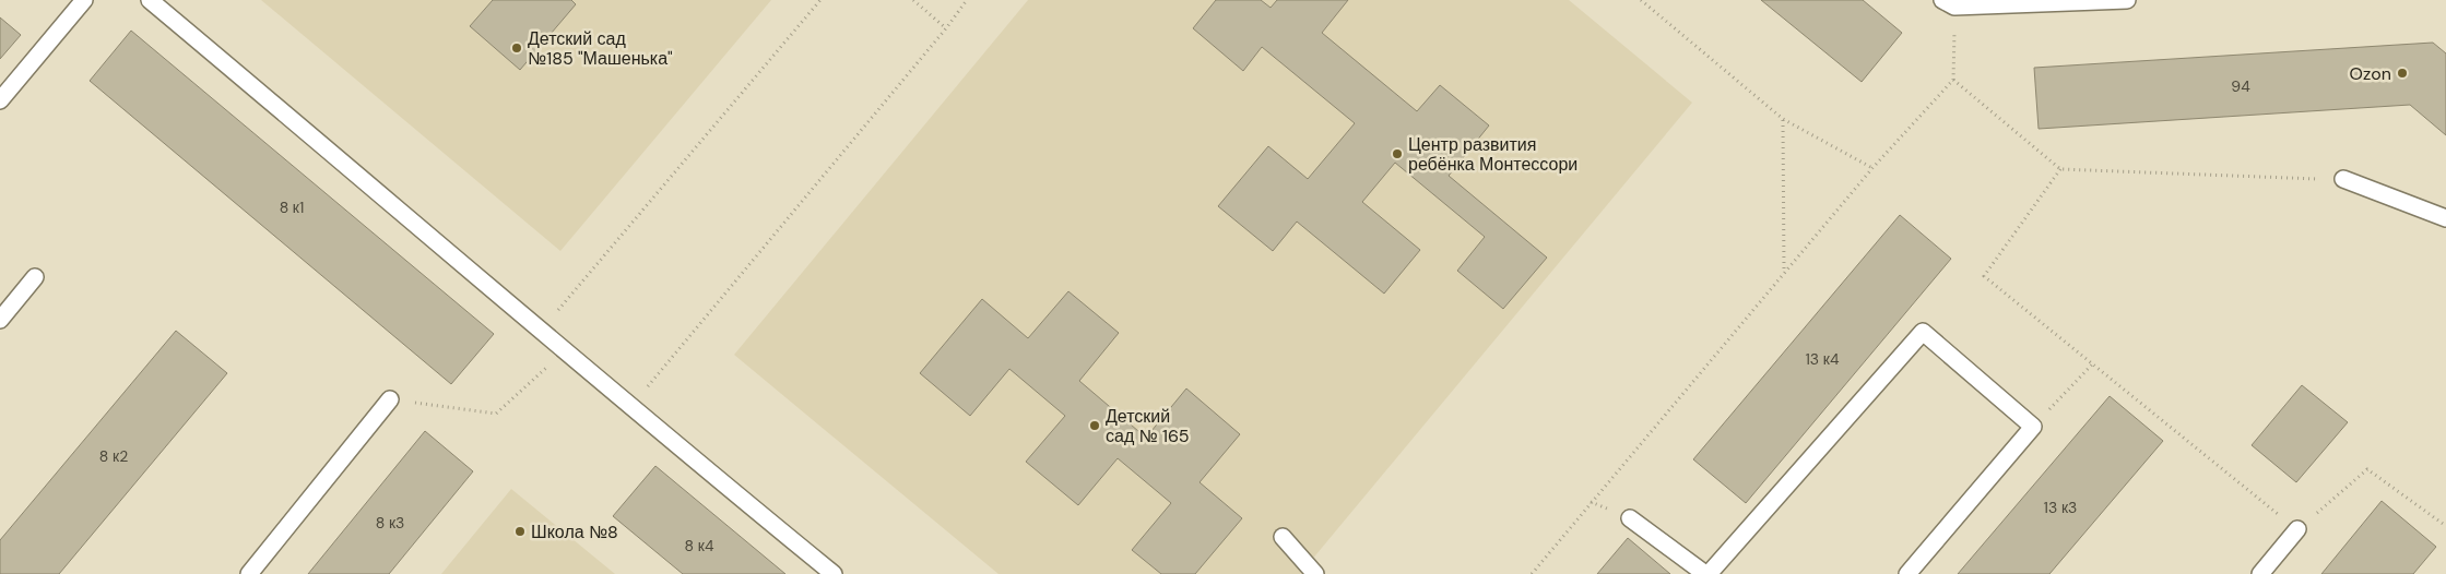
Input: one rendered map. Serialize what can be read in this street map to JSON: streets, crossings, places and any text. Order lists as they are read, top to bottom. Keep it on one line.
{"places":["Детский сад №185 \"Машенька\"","Ozon","Центр развития ребёнка Монтессори","Детский сад № 165","Школа №8"],"house_numbers":["94","8 к1","13 к4","8 к2","13 к3","8 к3","8 к4"]}
